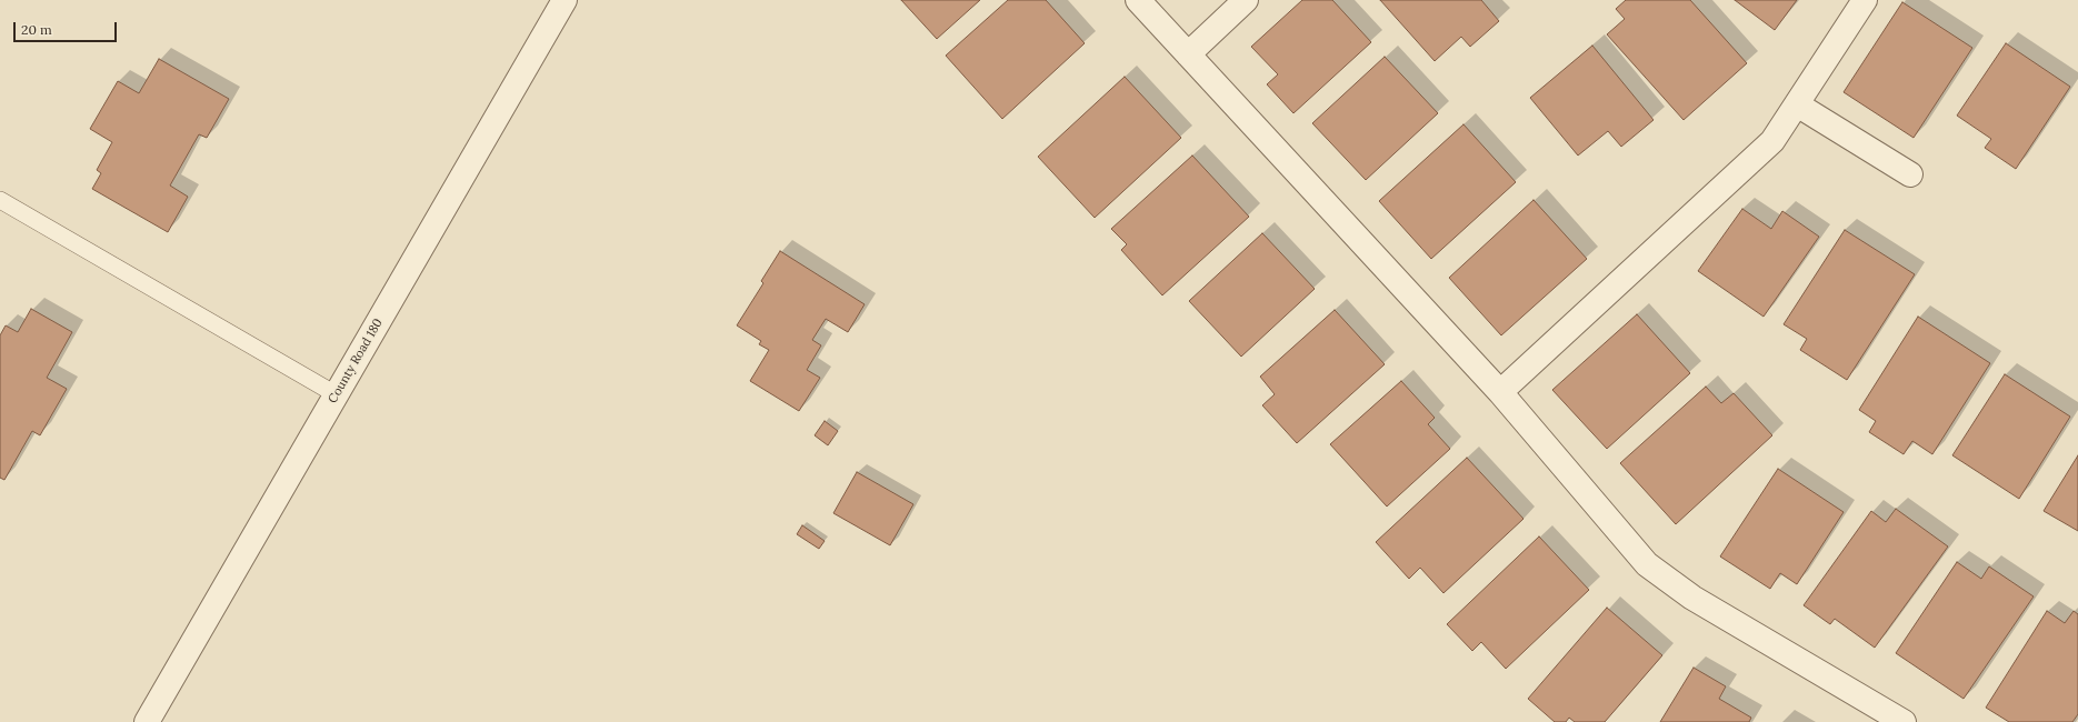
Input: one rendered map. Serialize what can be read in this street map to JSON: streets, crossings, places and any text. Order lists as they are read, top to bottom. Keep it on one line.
{"streets":{"street":["County Road 180"]},"scale_bar":"20 m"}
